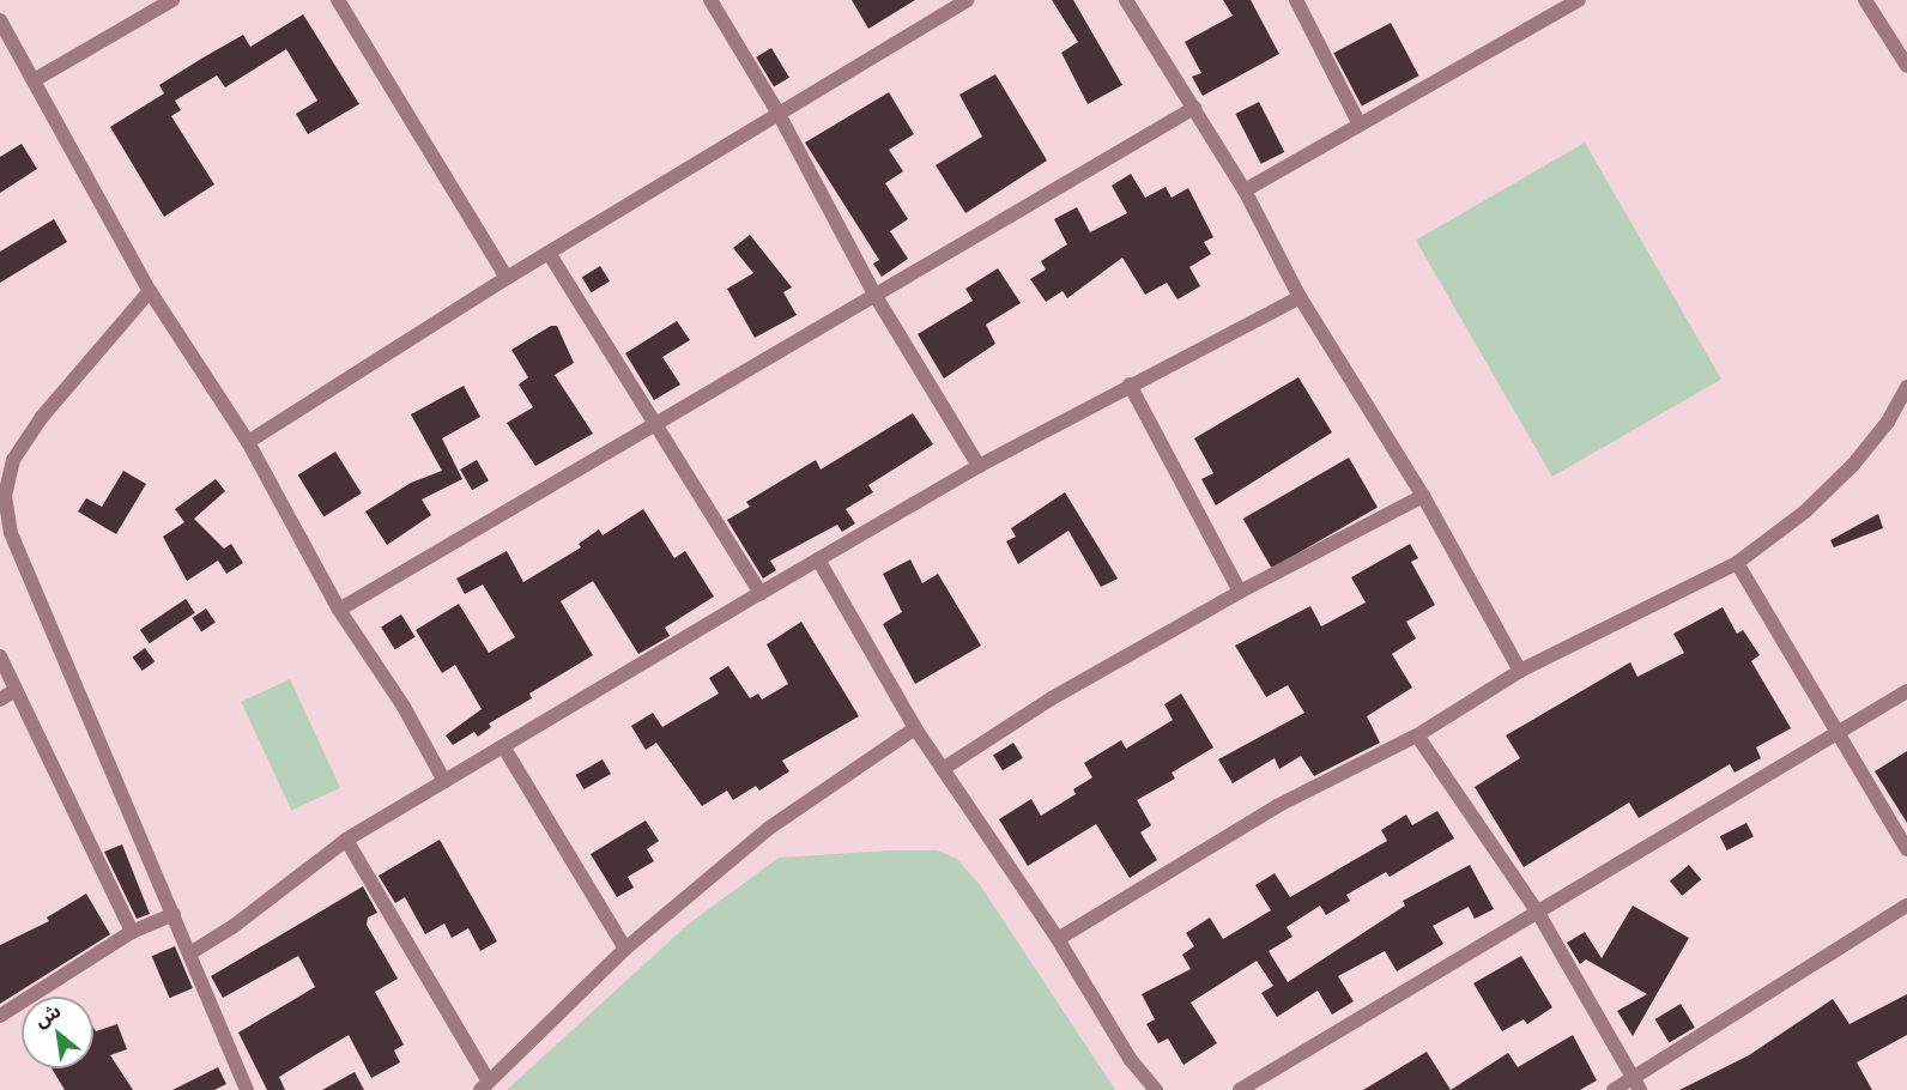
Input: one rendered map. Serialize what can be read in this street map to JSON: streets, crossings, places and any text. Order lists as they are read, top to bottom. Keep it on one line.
{"north":"top left"}
